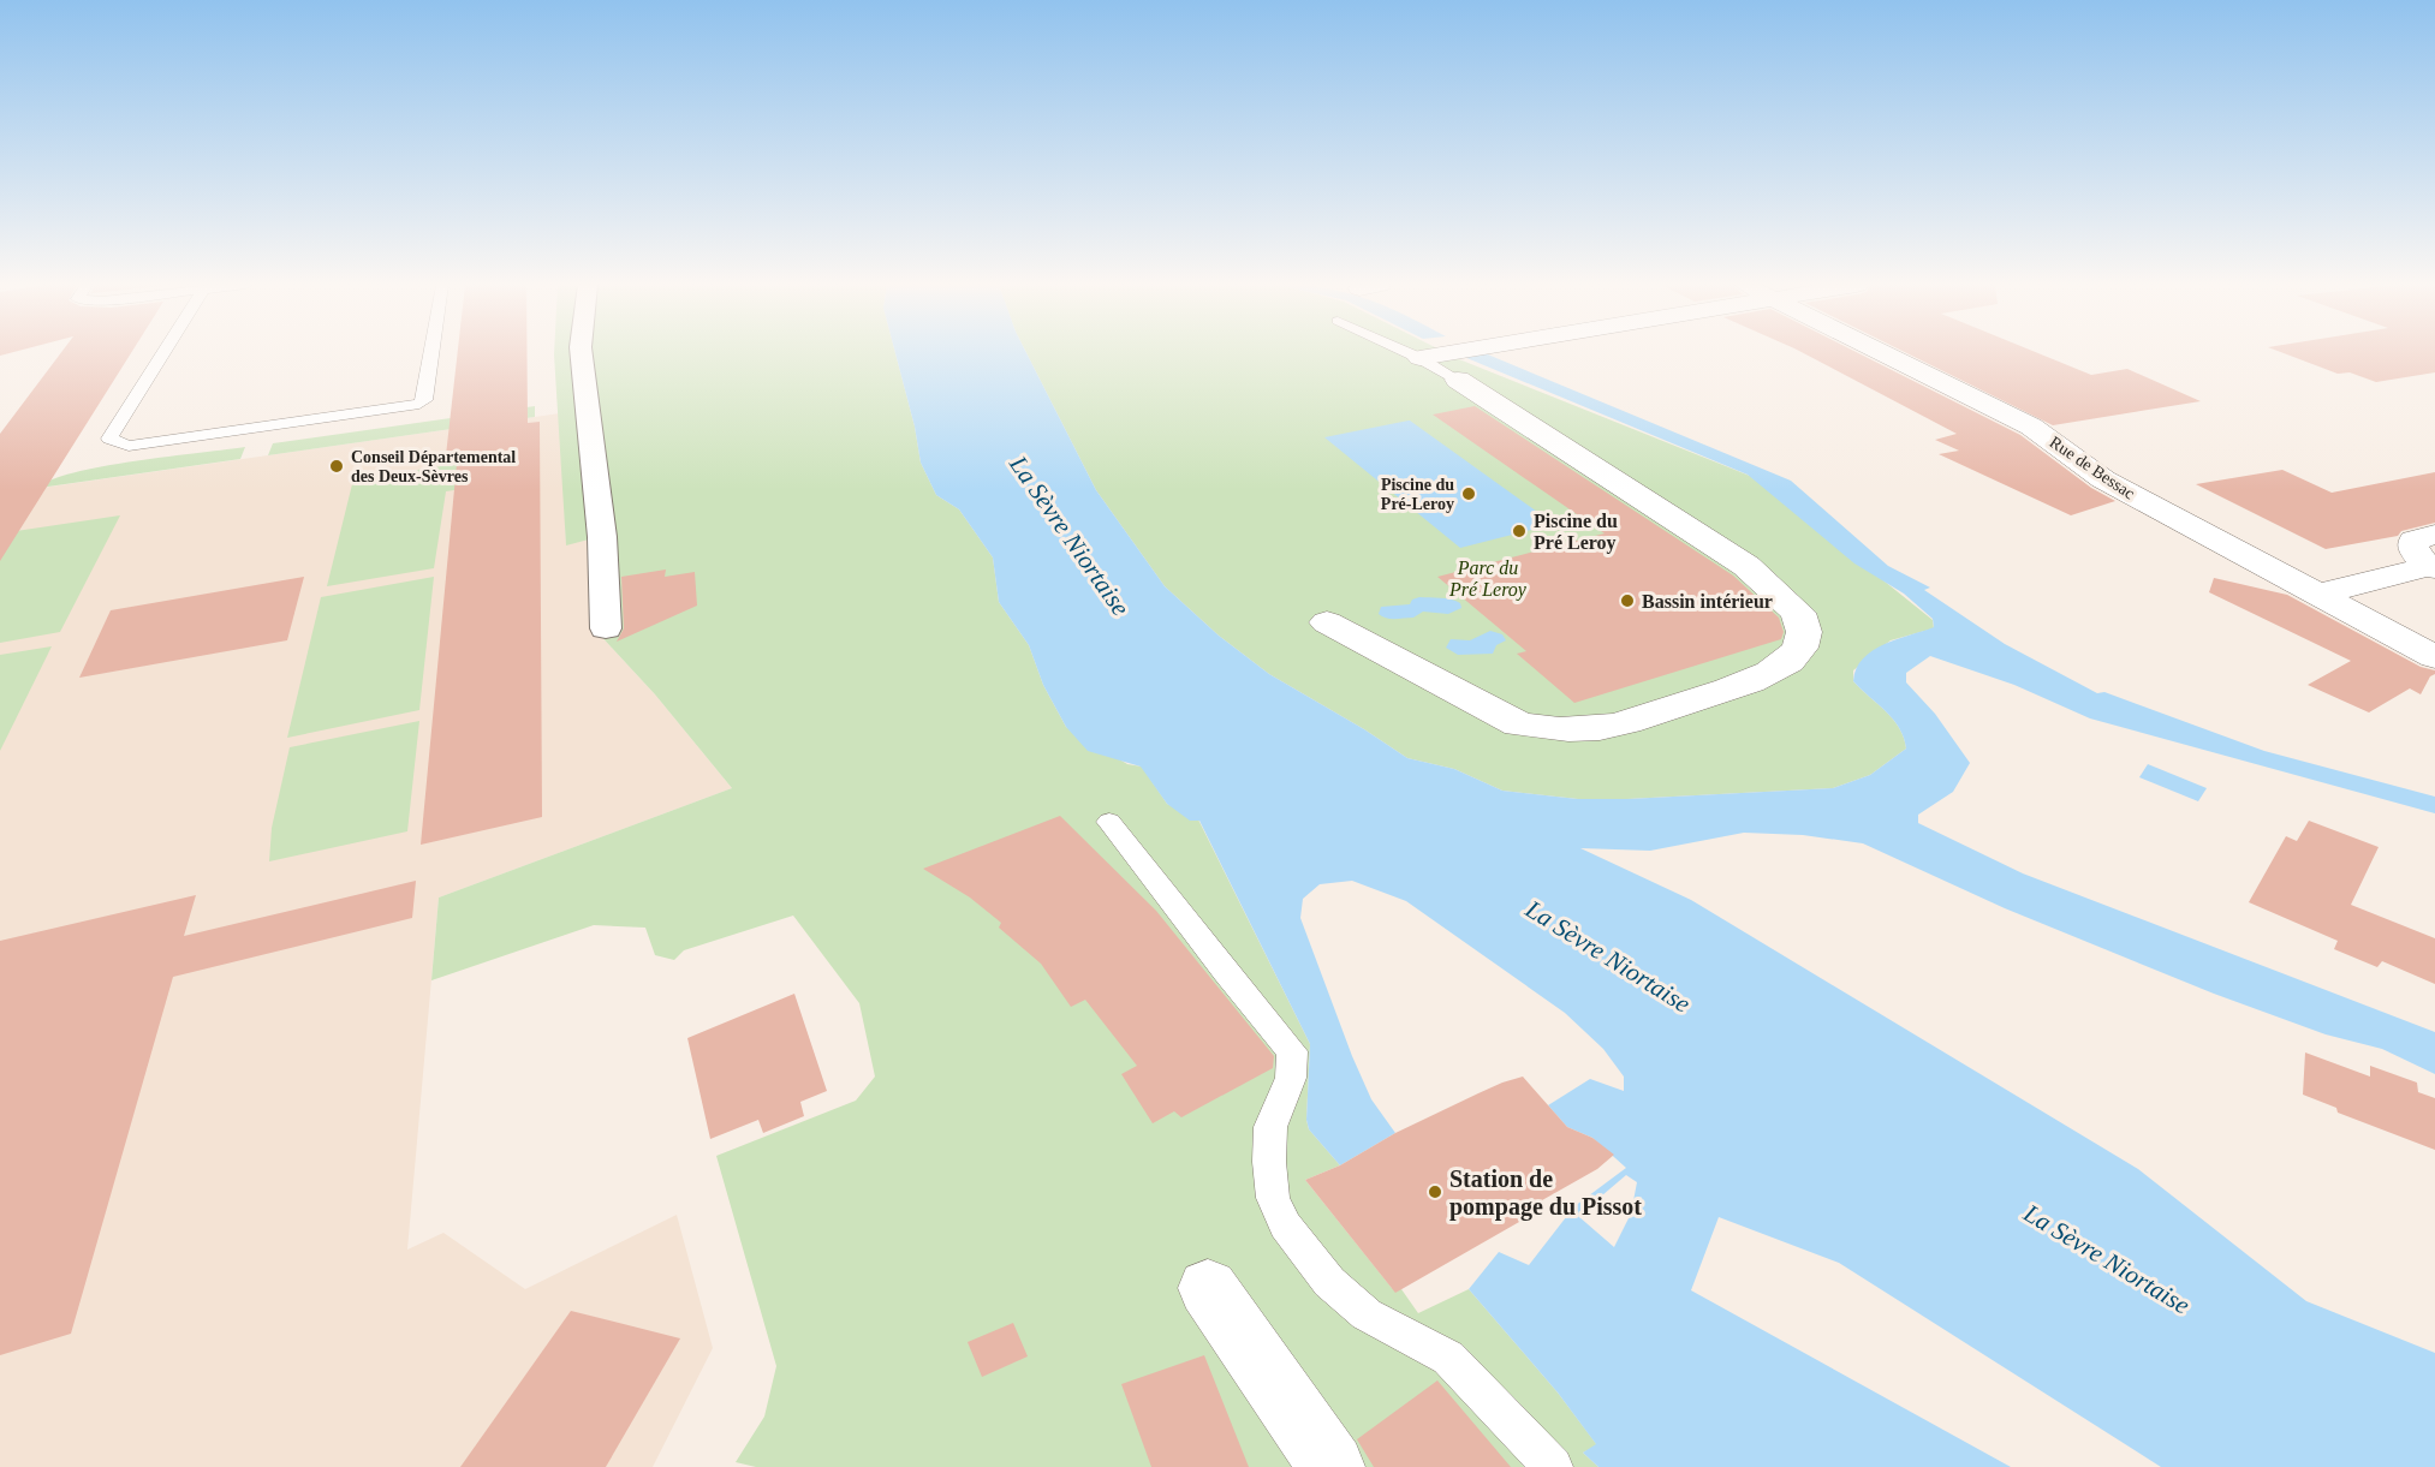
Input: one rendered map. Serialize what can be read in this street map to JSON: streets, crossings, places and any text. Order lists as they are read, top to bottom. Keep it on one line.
{"streets":{"street":["Rue de Bessac"]},"water":["La Sèvre Niortaise"],"parks":["Parc du Pré Leroy"],"places":["Conseil Départemental des Deux-Sèvres","Piscine du Pré-Leroy","Piscine du Pré Leroy","Bassin intérieur","Station de pompage du Pissot"]}
